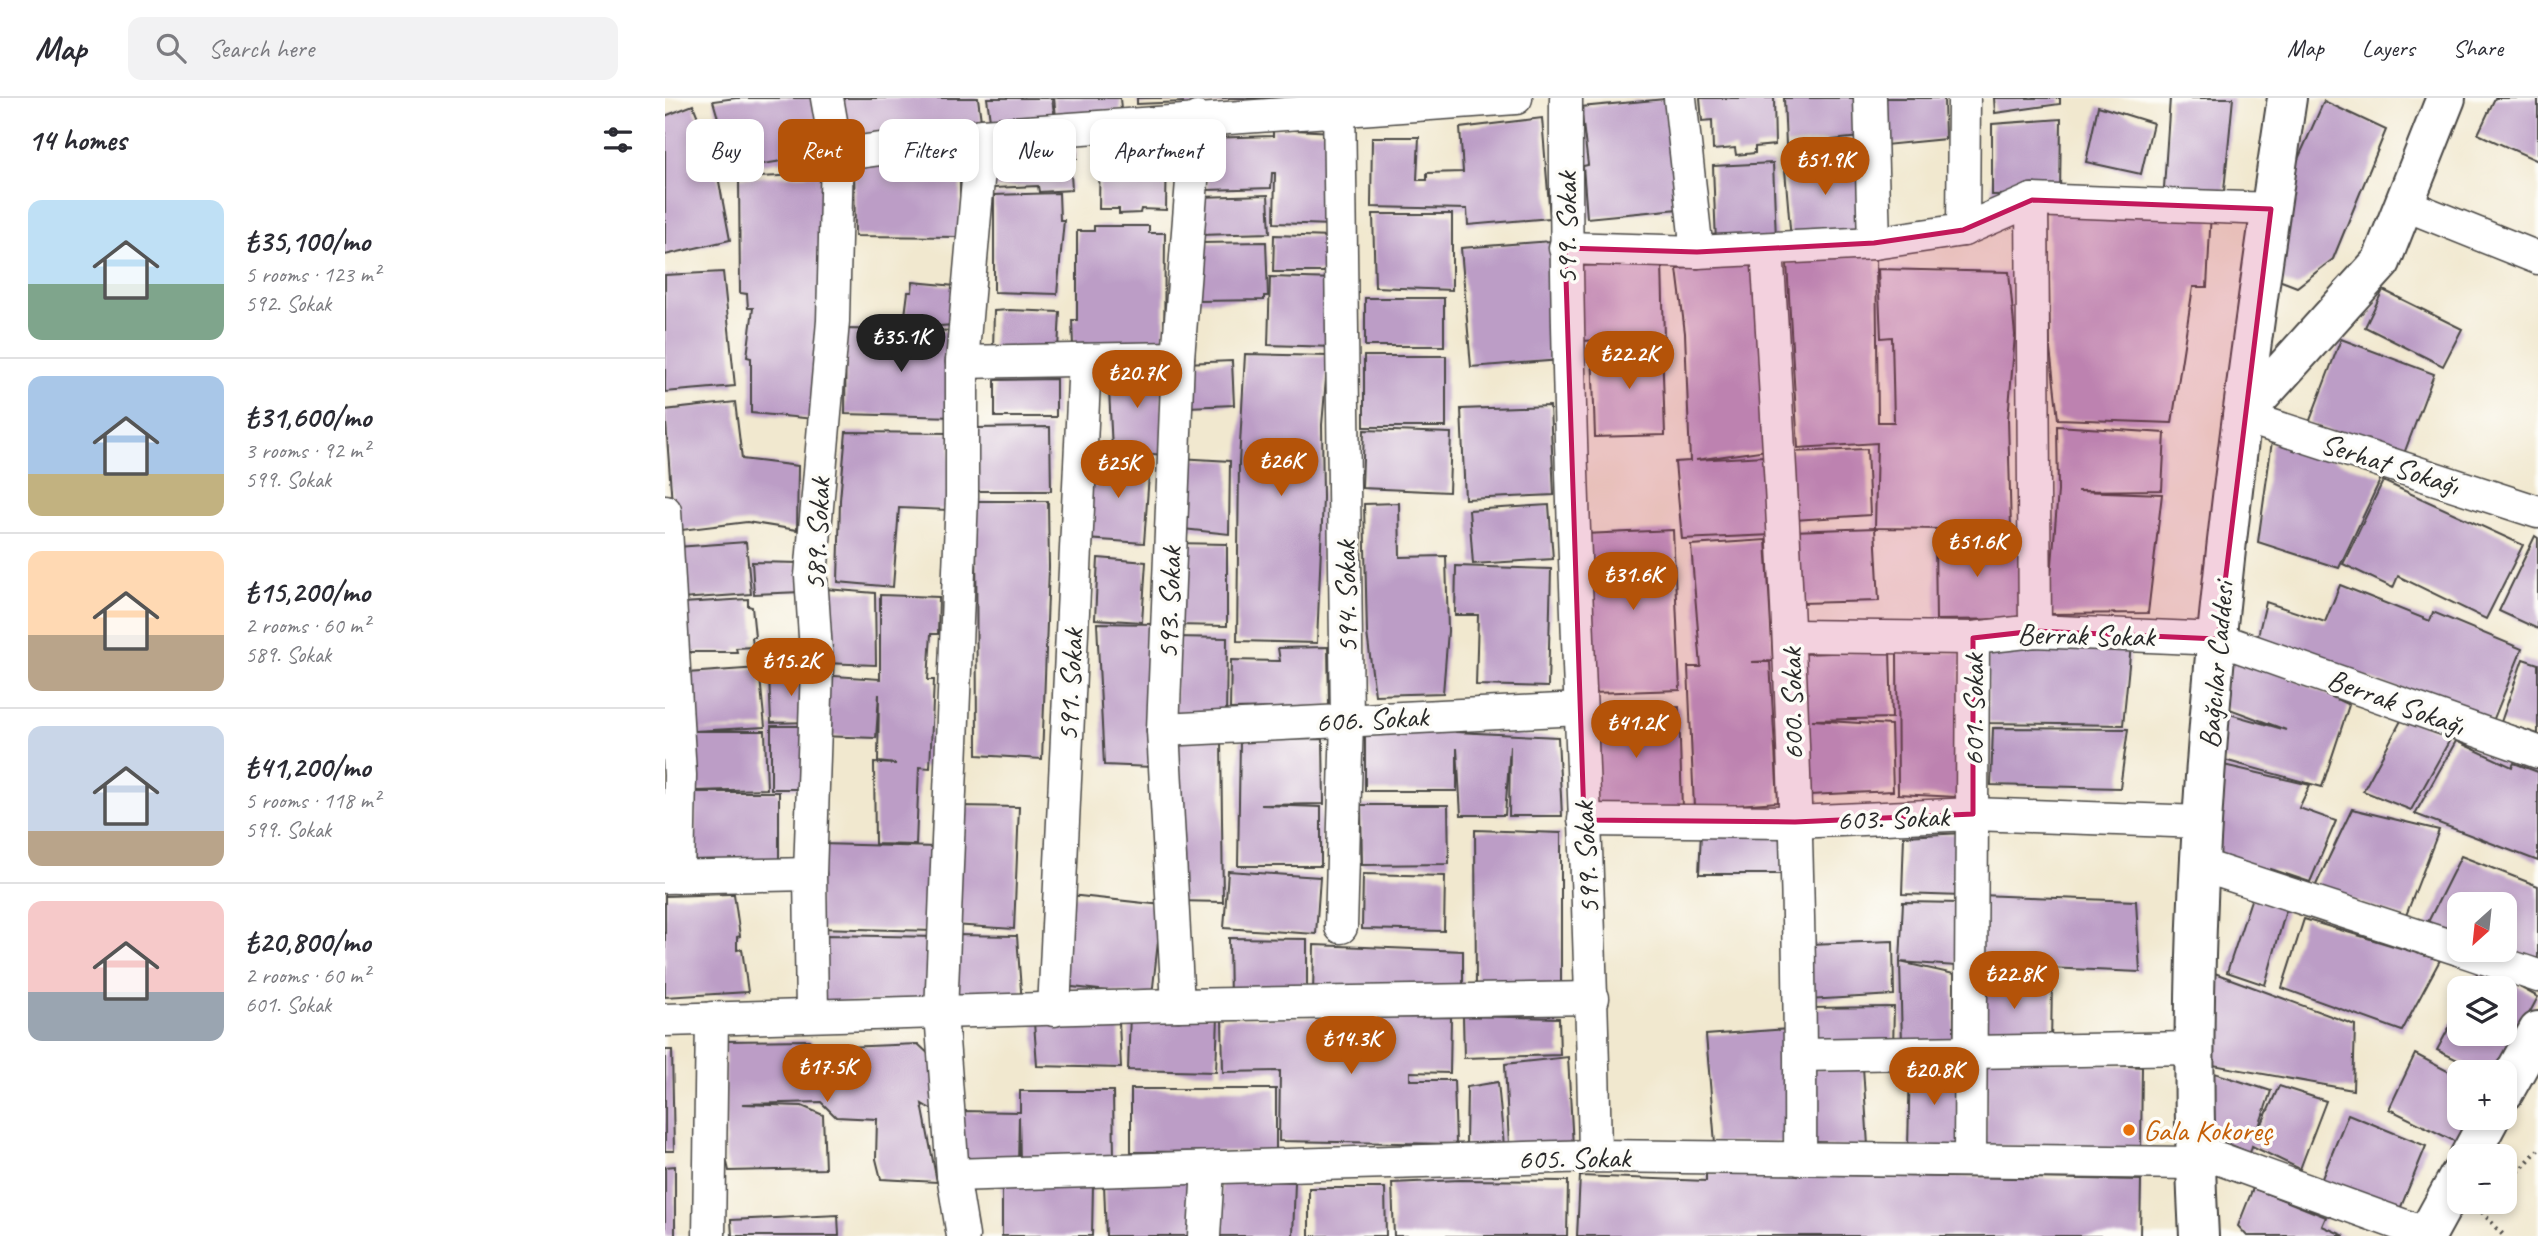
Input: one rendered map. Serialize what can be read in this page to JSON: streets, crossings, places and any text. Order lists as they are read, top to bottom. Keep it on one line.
{"streets":{"main road":["Bağcılar Caddesi"],"street":["599. Sokak","Serhat Sokağı","589. Sokak","594. Sokak","593. Sokak","Berrak Sokak","591. Sokak","Berrak Sokağı","600. Sokak","601. Sokak","606. Sokak","603. Sokak","605. Sokak"]},"crossings":[["599. Sokak","606. Sokak"],["599. Sokak","603. Sokak"],["599. Sokak","605. Sokak"],["Serhat Sokağı","Bağcılar Caddesi"],["594. Sokak","606. Sokak"],["593. Sokak","606. Sokak"],["Berrak Sokak","Bağcılar Caddesi"],["Berrak Sokak","Berrak Sokağı"],["Berrak Sokak","600. Sokak"],["Berrak Sokak","601. Sokak"],["Bağcılar Caddesi","603. Sokak"],["Bağcılar Caddesi","605. Sokak"],["600. Sokak","603. Sokak"],["600. Sokak","605. Sokak"],["601. Sokak","603. Sokak"],["601. Sokak","605. Sokak"]],"places":["Gala Kokoreç"],"north":"bottom left","page":{"header":"Map","search":"Search here","nav":["Map","Layers","Share"],"heading":"14 homes","chip":["Buy","Rent","Filters","New","Apartment"],"price":["₺51.9K","₺35.1K","₺22.2K","₺20.7K","₺26K","₺25K","₺51.6K","₺31.6K","₺15.2K","₺41.2K","₺22.8K","₺14.3K","₺17.5K","₺20.8K"],"list":[{"name":"₺35,100/mo","note":"5 rooms · 123 m² · 592. Sokak"},{"name":"₺31,600/mo","note":"3 rooms · 92 m² · 599. Sokak"},{"name":"₺15,200/mo","note":"2 rooms · 60 m² · 589. Sokak"},{"name":"₺41,200/mo","note":"5 rooms · 118 m² · 599. Sokak"},{"name":"₺20,800/mo","note":"2 rooms · 60 m² · 601. Sokak"}],"map_buttons":["+","−"]}}
